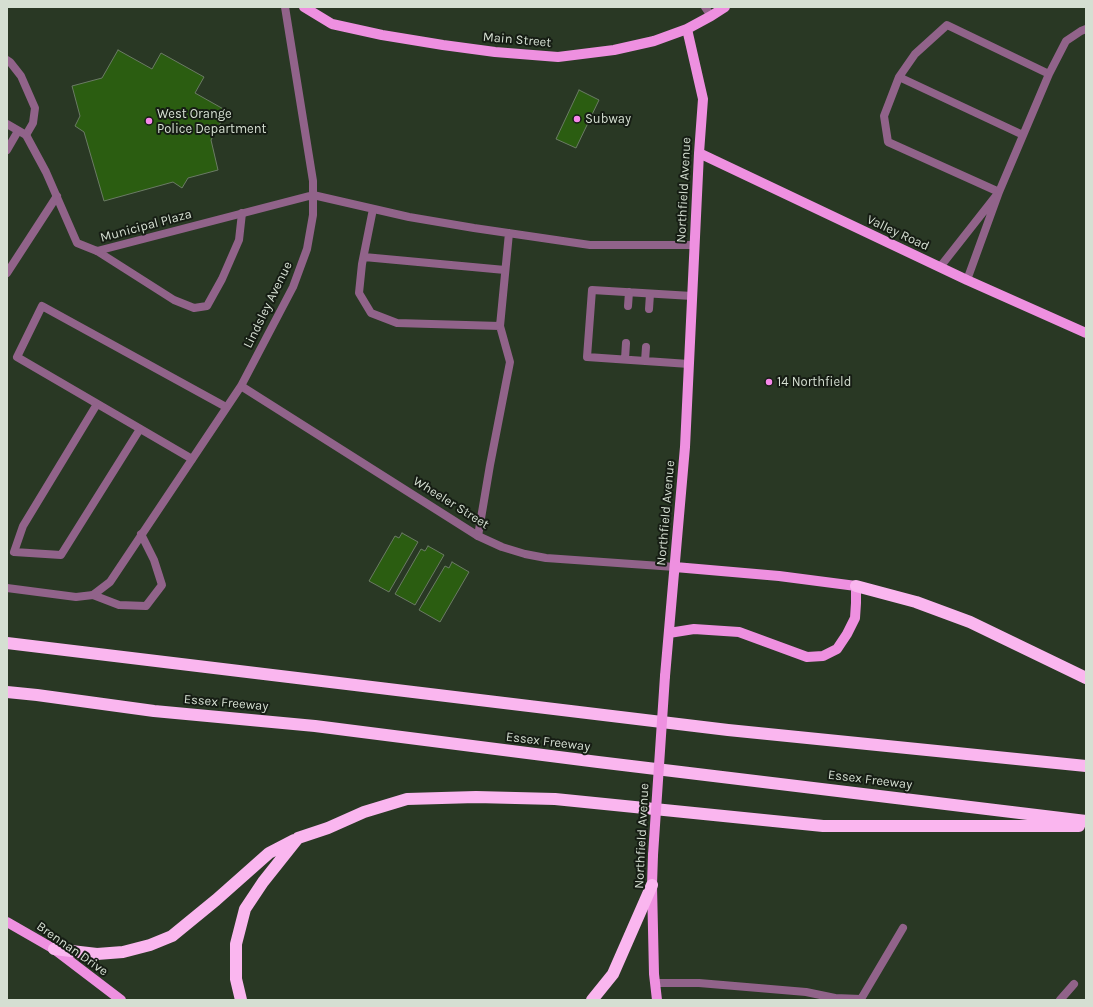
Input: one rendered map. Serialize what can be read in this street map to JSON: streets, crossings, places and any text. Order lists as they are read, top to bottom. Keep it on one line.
{"streets":{"highway":["Essex Freeway"],"main road":["Main Street","Northfield Avenue","Valley Road","Brennan Drive"],"street":["Municipal Plaza","Lindsley Avenue","Wheeler Street"]},"crossings":[["Main Street","Northfield Avenue"],["Northfield Avenue","Valley Road"],["Northfield Avenue","Wheeler Street"],["Municipal Plaza","Lindsley Avenue"],["Lindsley Avenue","Wheeler Street"]],"places":["Subway","West Orange Police Department","14 Northfield"]}
